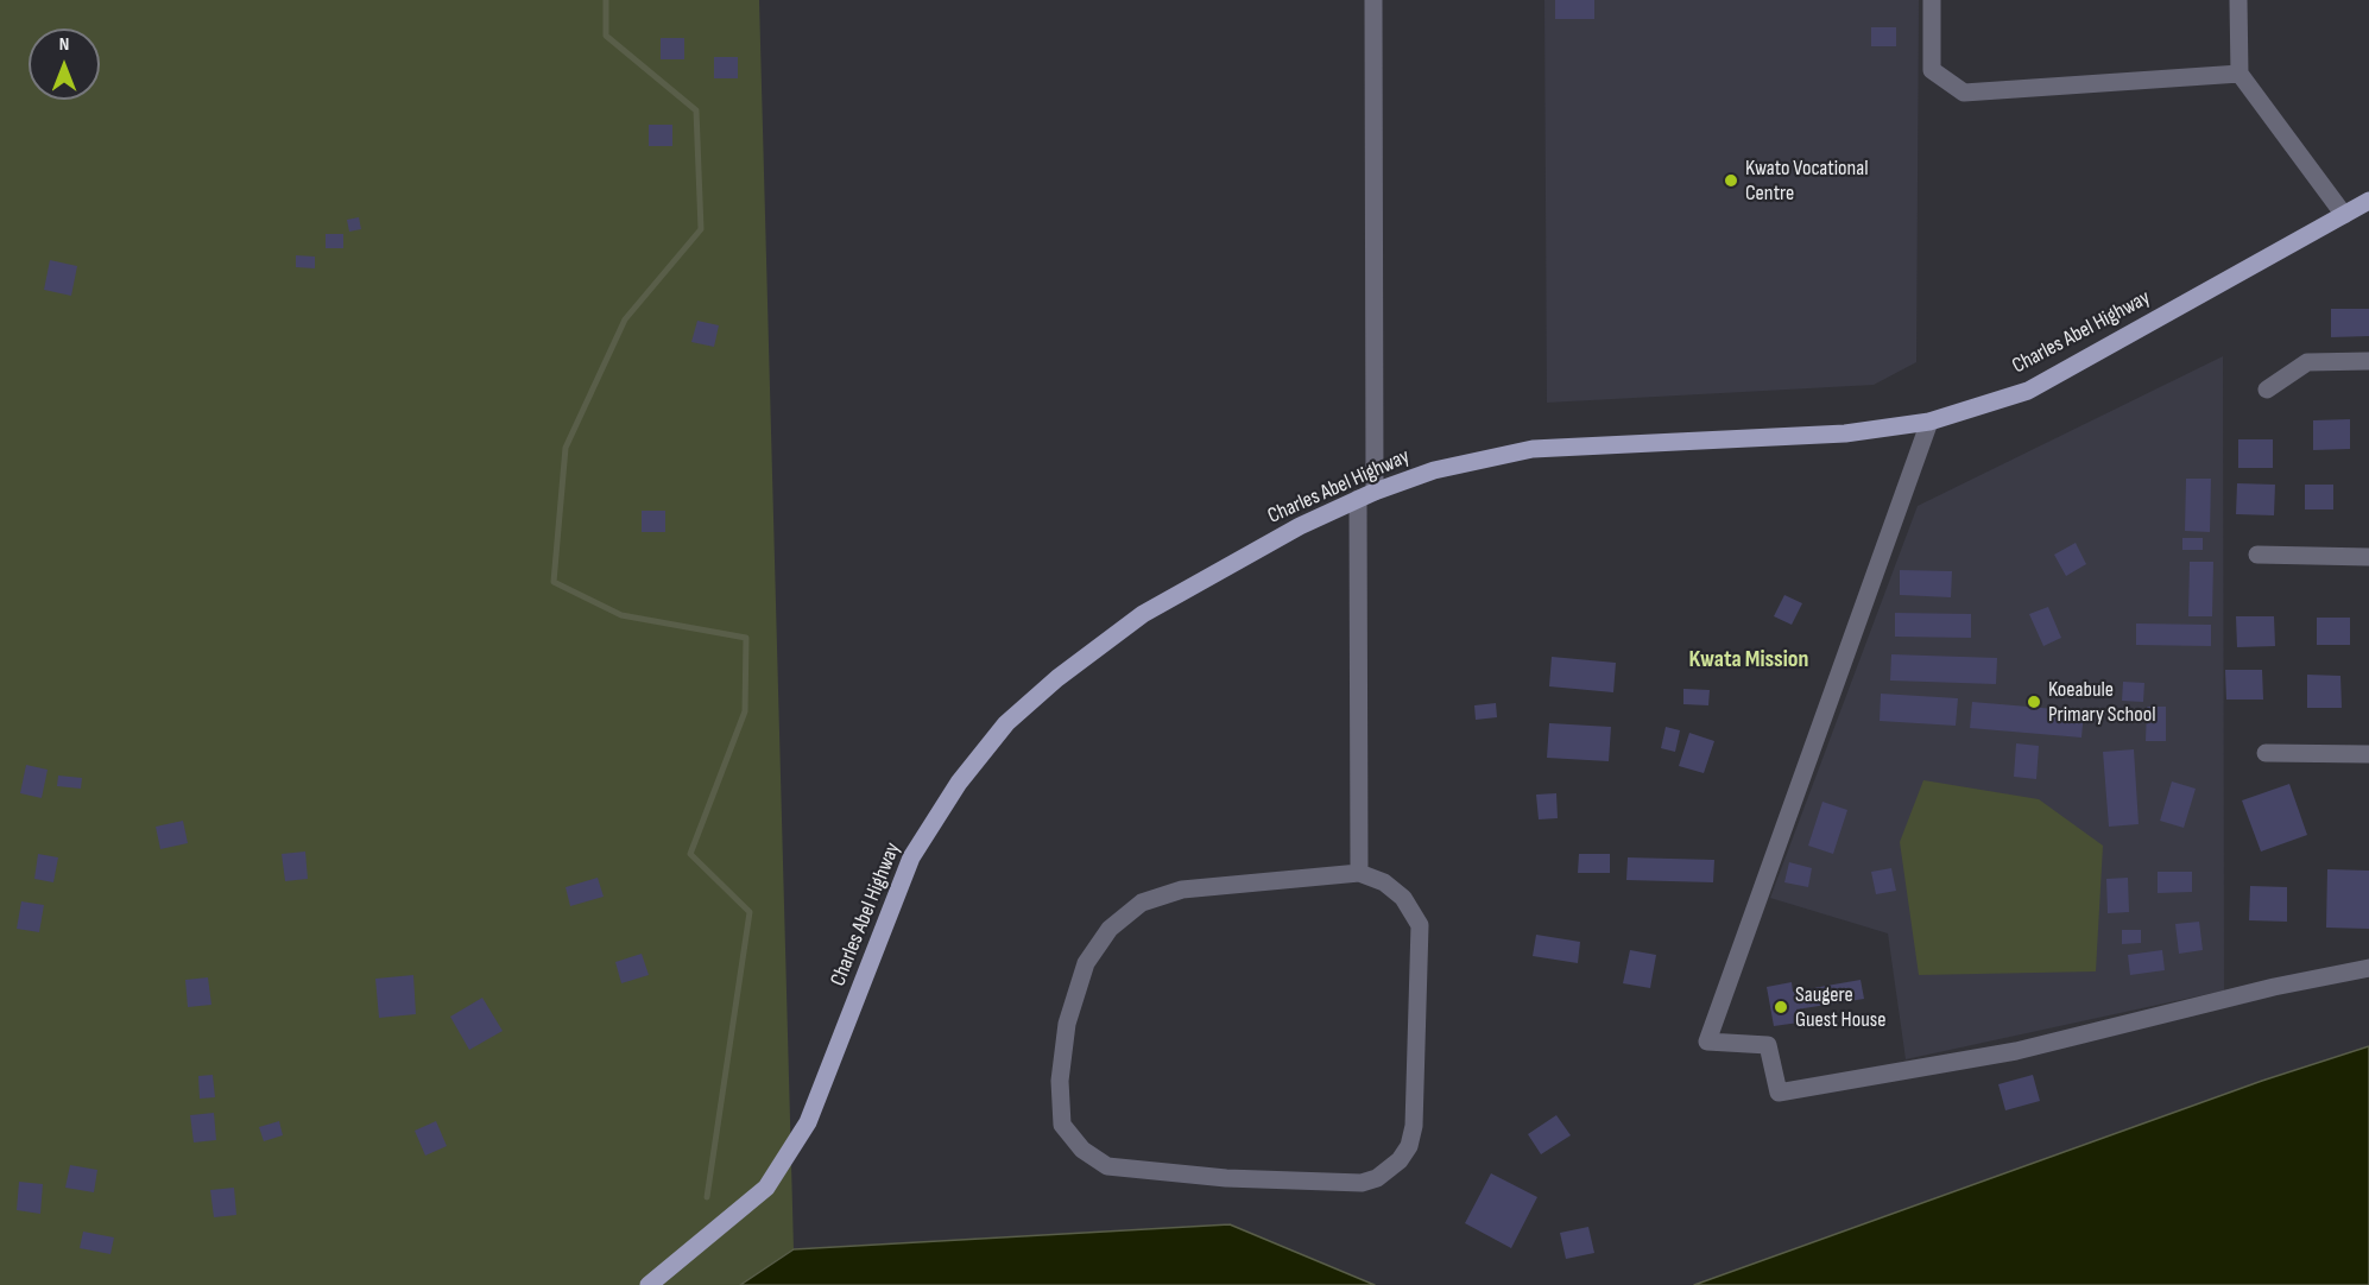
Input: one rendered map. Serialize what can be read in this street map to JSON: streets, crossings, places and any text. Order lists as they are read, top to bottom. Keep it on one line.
{"streets":{"main road":["Charles Abel Highway"]},"districts":["Kwata Mission"],"places":["Kwato Vocational Centre","Koeabule Primary School","Saugere Guest House"],"north":"top"}
